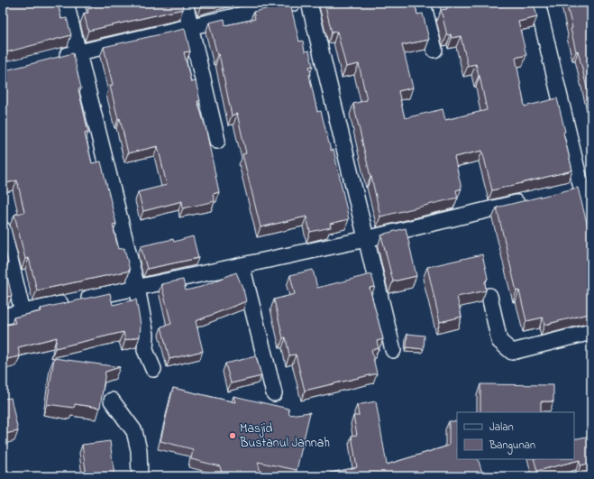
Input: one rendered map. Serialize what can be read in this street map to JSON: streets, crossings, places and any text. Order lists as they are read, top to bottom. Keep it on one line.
{"places":["Masjid Bustanul Jannah"],"legend":["Jalan","Bangunan"]}
